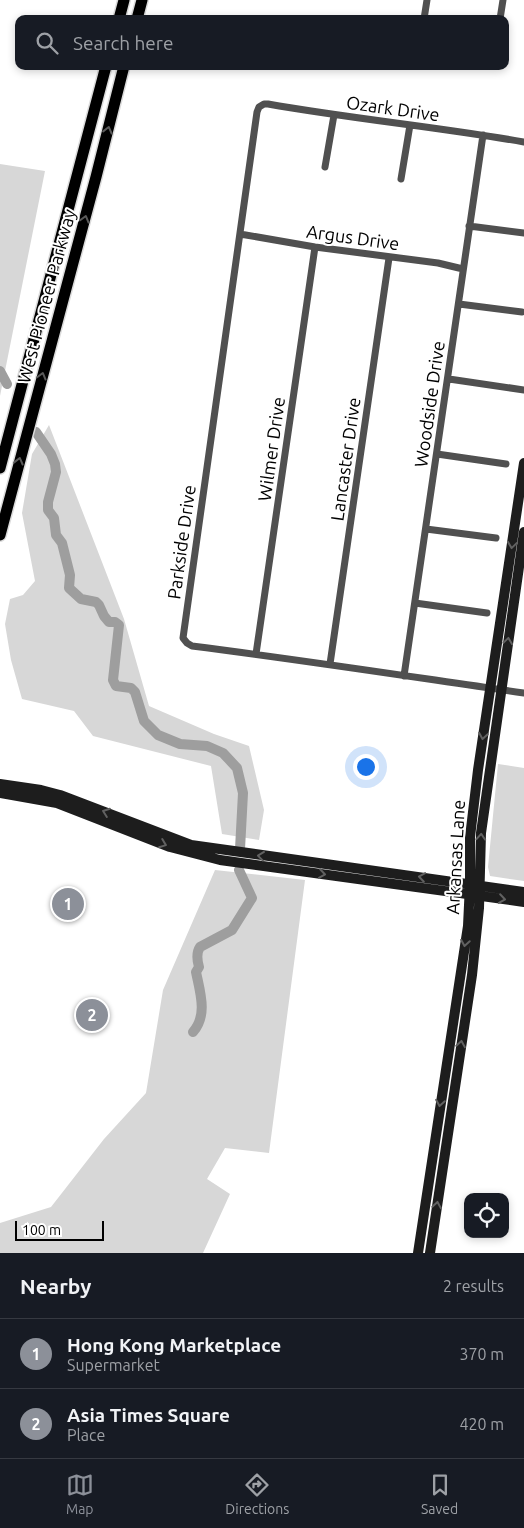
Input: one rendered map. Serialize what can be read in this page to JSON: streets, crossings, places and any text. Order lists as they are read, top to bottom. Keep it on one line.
{"streets":{"main road":["West Pioneer Parkway","Arkansas Lane"],"street":["Ozark Drive","Argus Drive","Woodside Drive","Wilmer Drive","Lancaster Drive","Parkside Drive"]},"crossings":[["Ozark Drive","Woodside Drive"],["Ozark Drive","Parkside Drive"],["Argus Drive","Woodside Drive"],["Argus Drive","Wilmer Drive"],["Argus Drive","Lancaster Drive"],["Argus Drive","Parkside Drive"],["Woodside Drive","Parkside Drive"],["Wilmer Drive","Parkside Drive"],["Lancaster Drive","Parkside Drive"],["Parkside Drive","Arkansas Lane"]],"scale_bar":"100 m","page":{"search":"Search here","pins":["1","2"],"scale":"100 m","heading":["Nearby","2 results"],"list":[{"mark":"1","name":"Hong Kong Marketplace","note":"Supermarket","value":"370 m"},{"mark":"2","name":"Asia Times Square","note":"Place","value":"420 m"}],"nav":["Map","Directions","Saved"]}}
